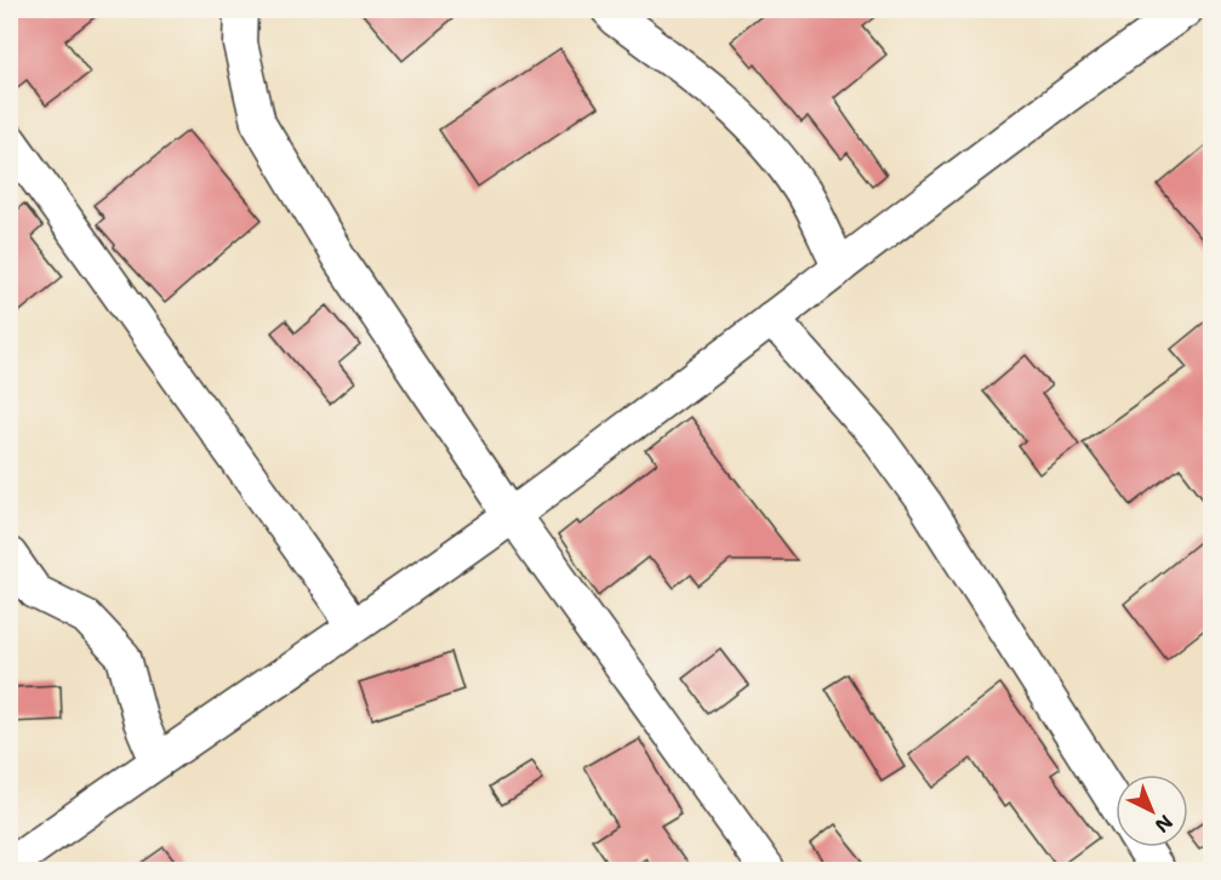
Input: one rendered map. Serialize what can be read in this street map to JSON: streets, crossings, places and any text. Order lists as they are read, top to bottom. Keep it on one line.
{"north":"bottom right"}
